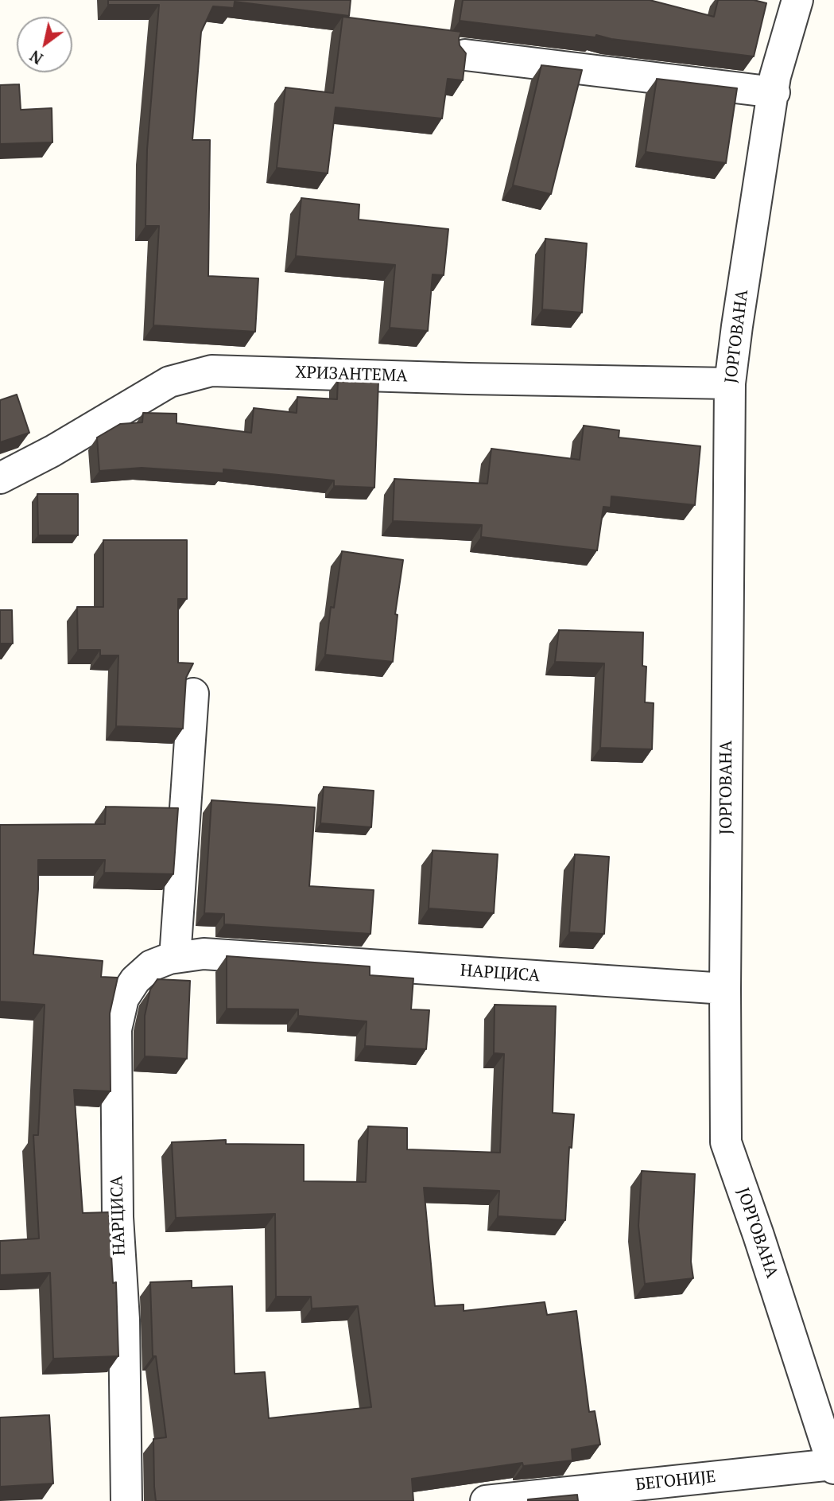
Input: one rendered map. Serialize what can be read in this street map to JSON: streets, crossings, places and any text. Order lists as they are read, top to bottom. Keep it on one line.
{"streets":{"street":["ЈОРГОВАНА","ХРИЗАНТЕМА","НАРЦИСА","БЕГОНИЈЕ"]},"crossings":[["ЈОРГОВАНА","ХРИЗАНТЕМА"],["ЈОРГОВАНА","НАРЦИСА"],["ЈОРГОВАНА","БЕГОНИЈЕ"]],"north":"bottom left"}
